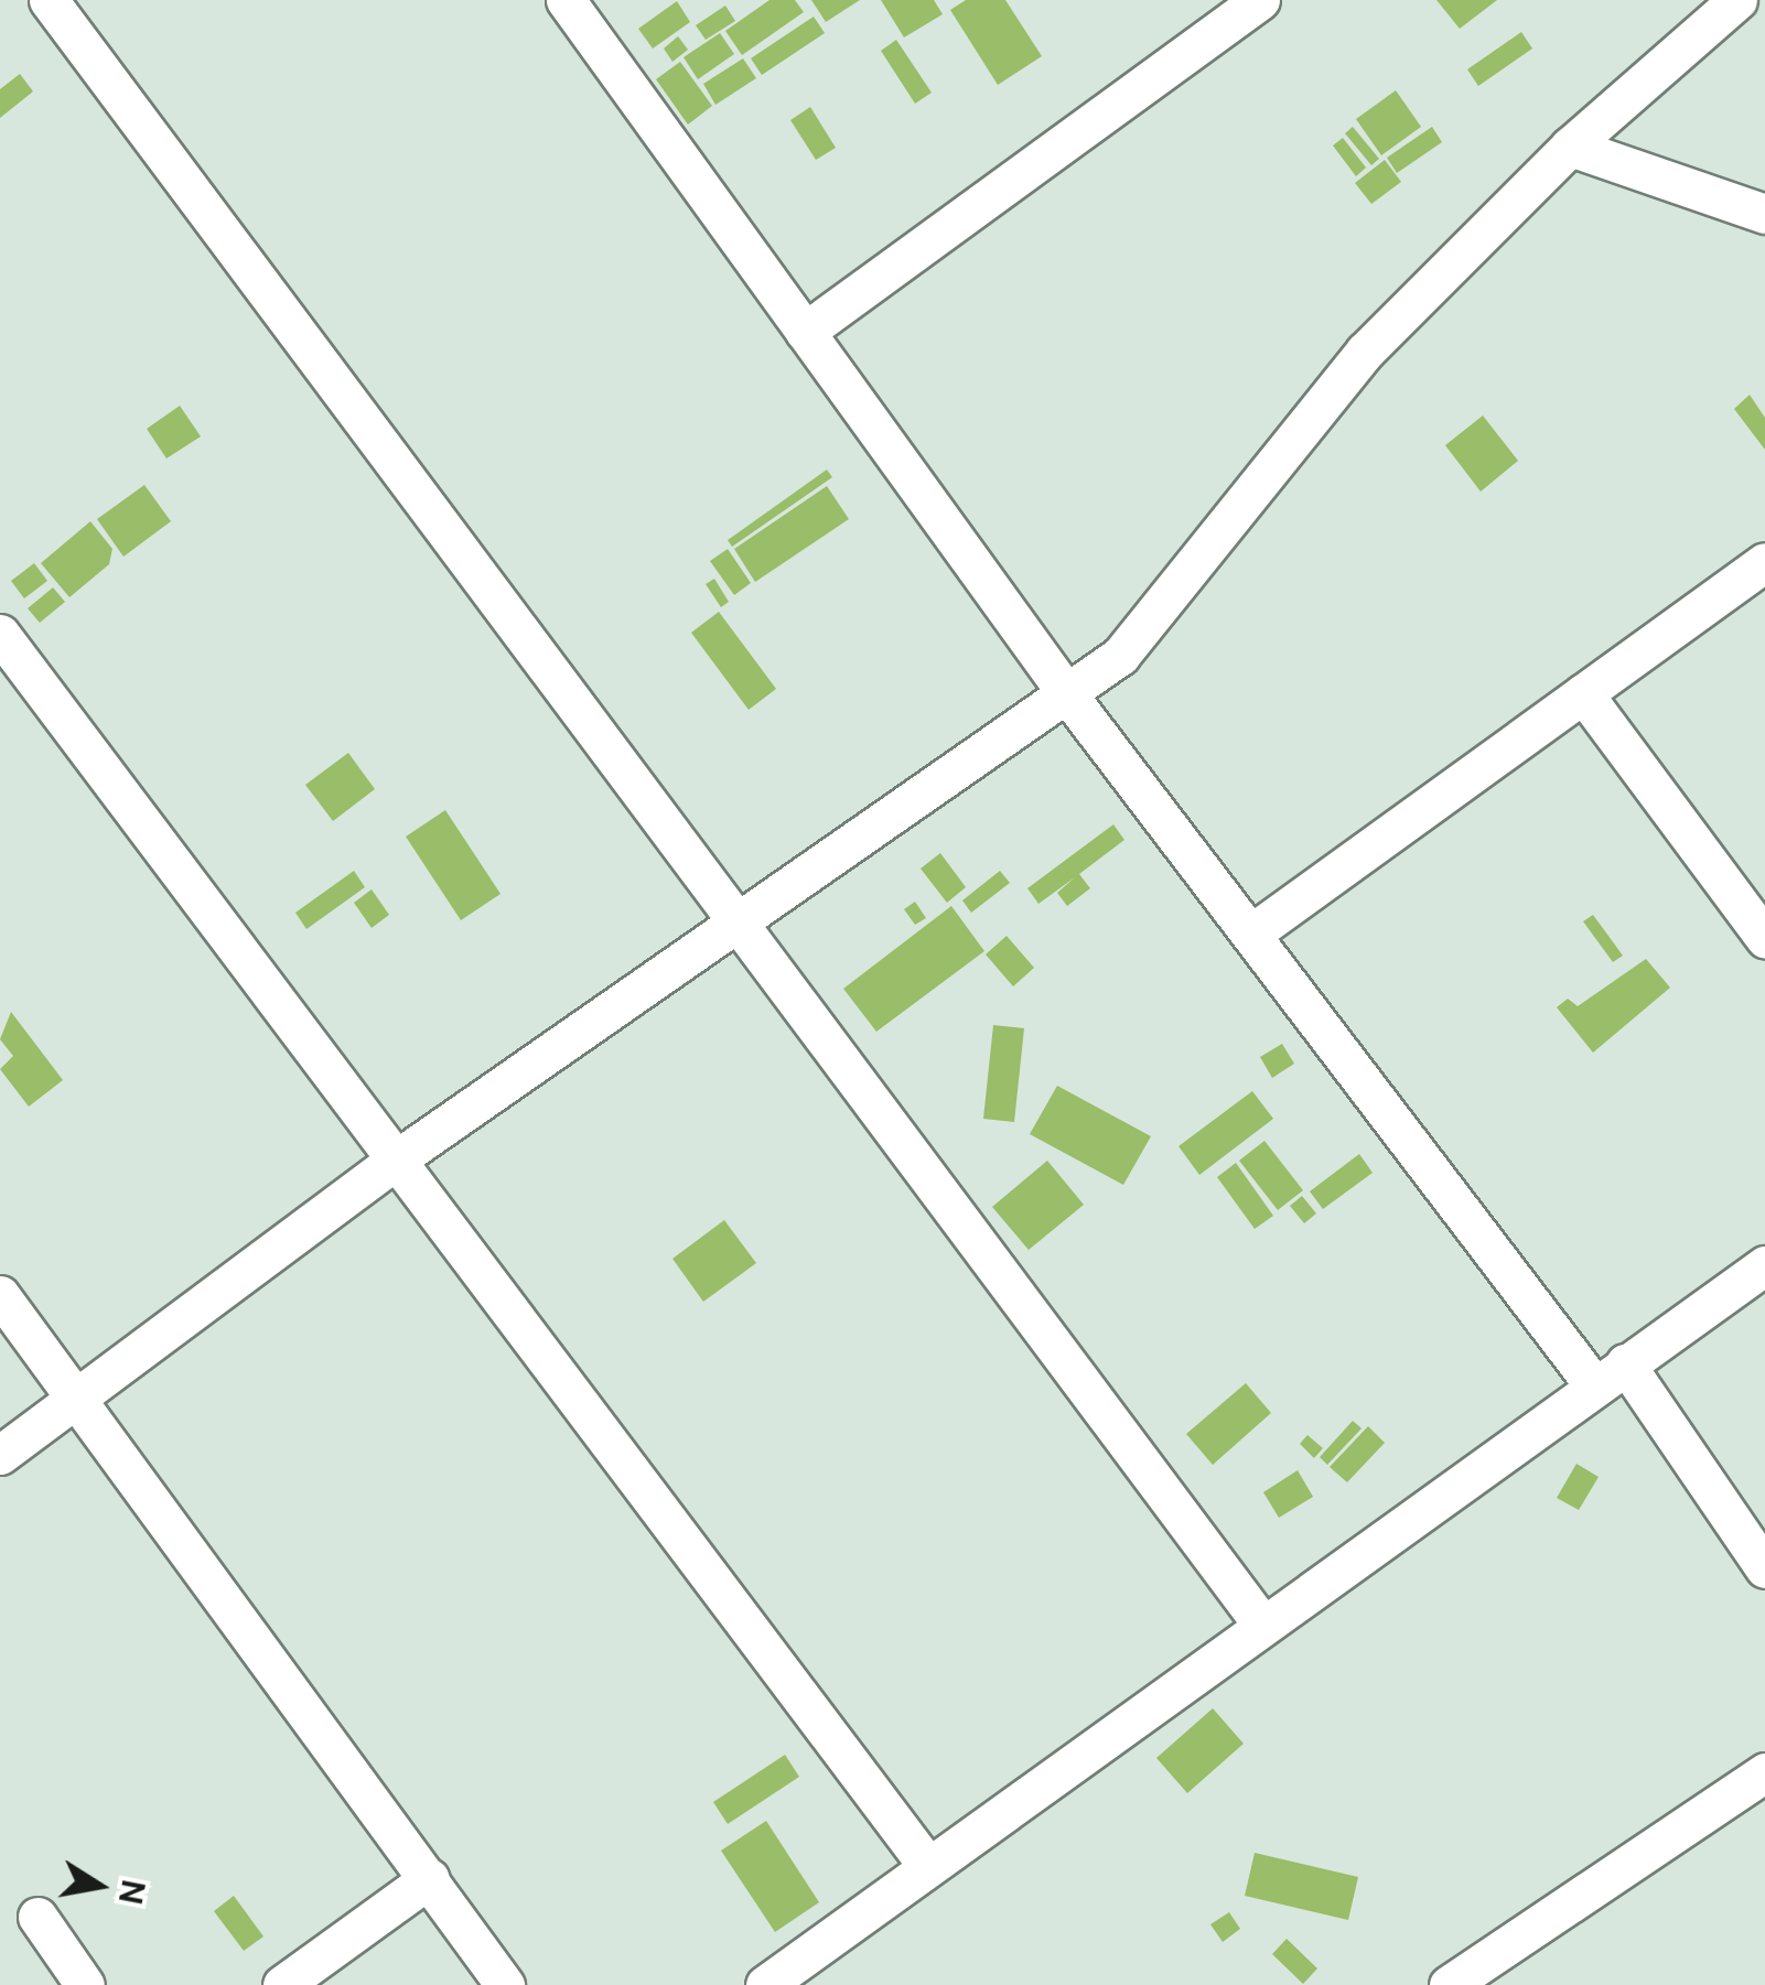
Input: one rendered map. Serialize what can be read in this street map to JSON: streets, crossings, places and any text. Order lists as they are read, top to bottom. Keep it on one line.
{"north":"right"}
